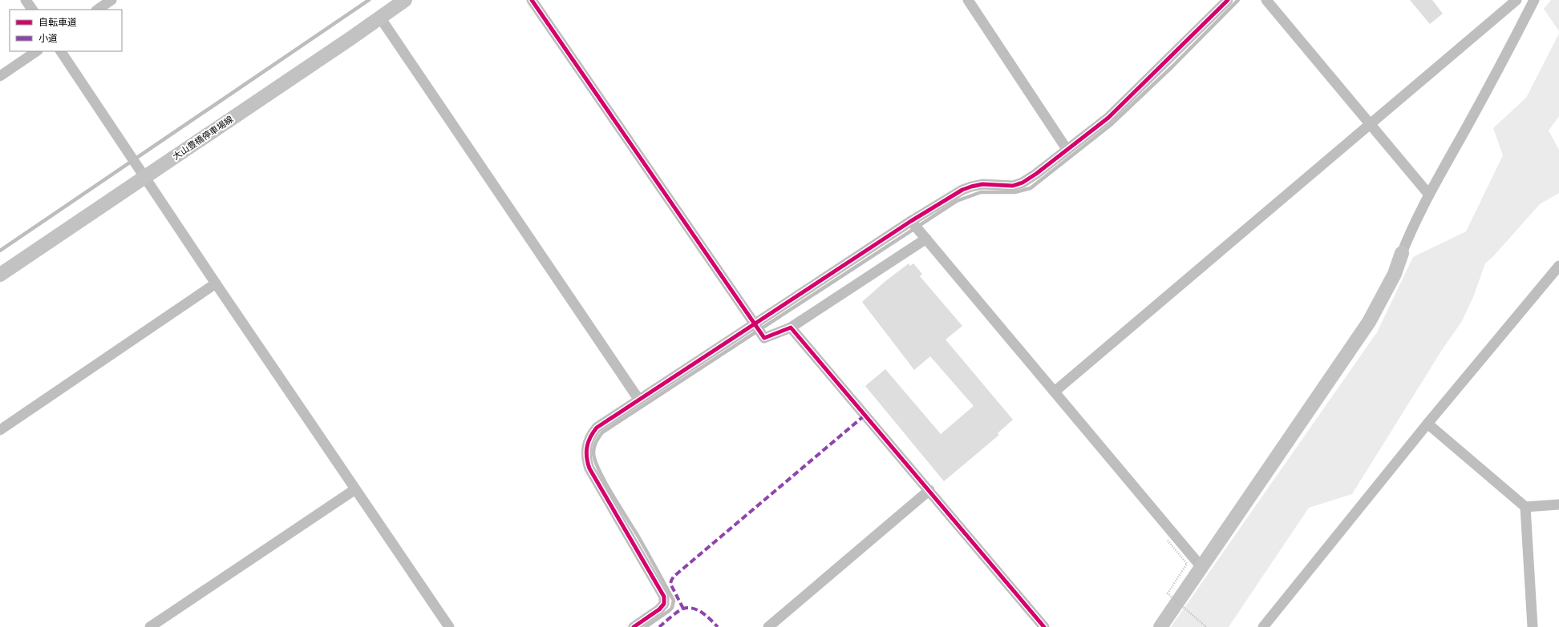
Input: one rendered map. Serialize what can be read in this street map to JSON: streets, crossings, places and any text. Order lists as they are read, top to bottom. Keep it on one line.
{"streets":{"main road":["大山豊橋停車場線"]},"legend":["自転車道","小道"]}
